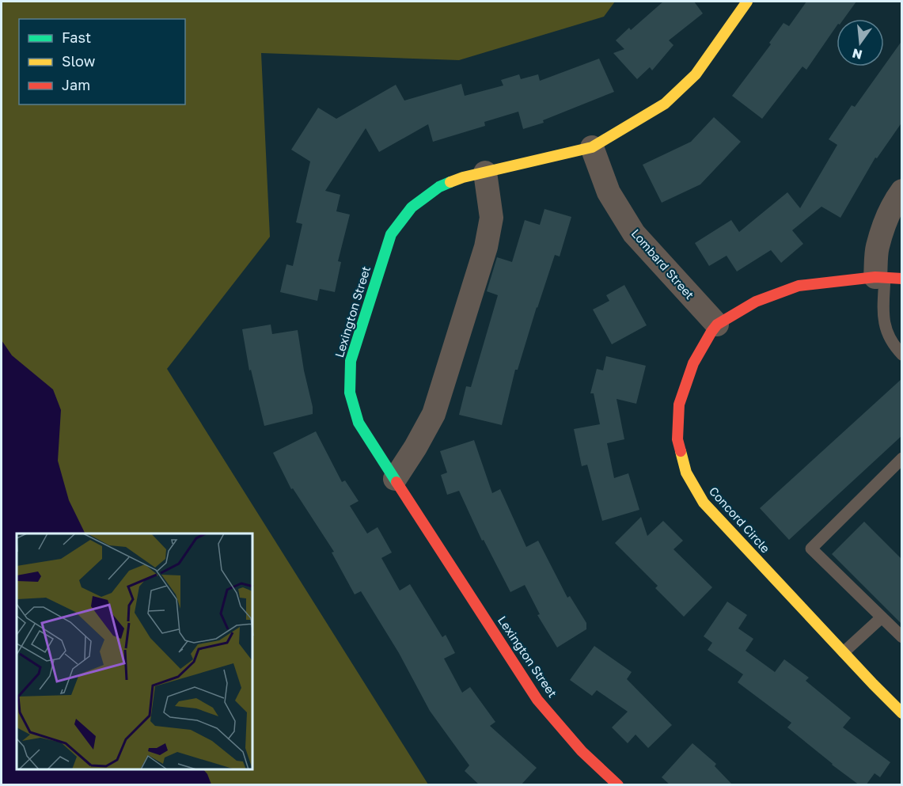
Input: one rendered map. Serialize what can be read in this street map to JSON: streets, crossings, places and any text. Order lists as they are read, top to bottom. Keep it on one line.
{"streets":{"street":["Lombard Street","Lexington Street","Concord Circle"]},"crossings":[["Lombard Street","Lexington Street"],["Lombard Street","Concord Circle"]],"legend":["Fast","Slow","Jam"],"north":"bottom"}
